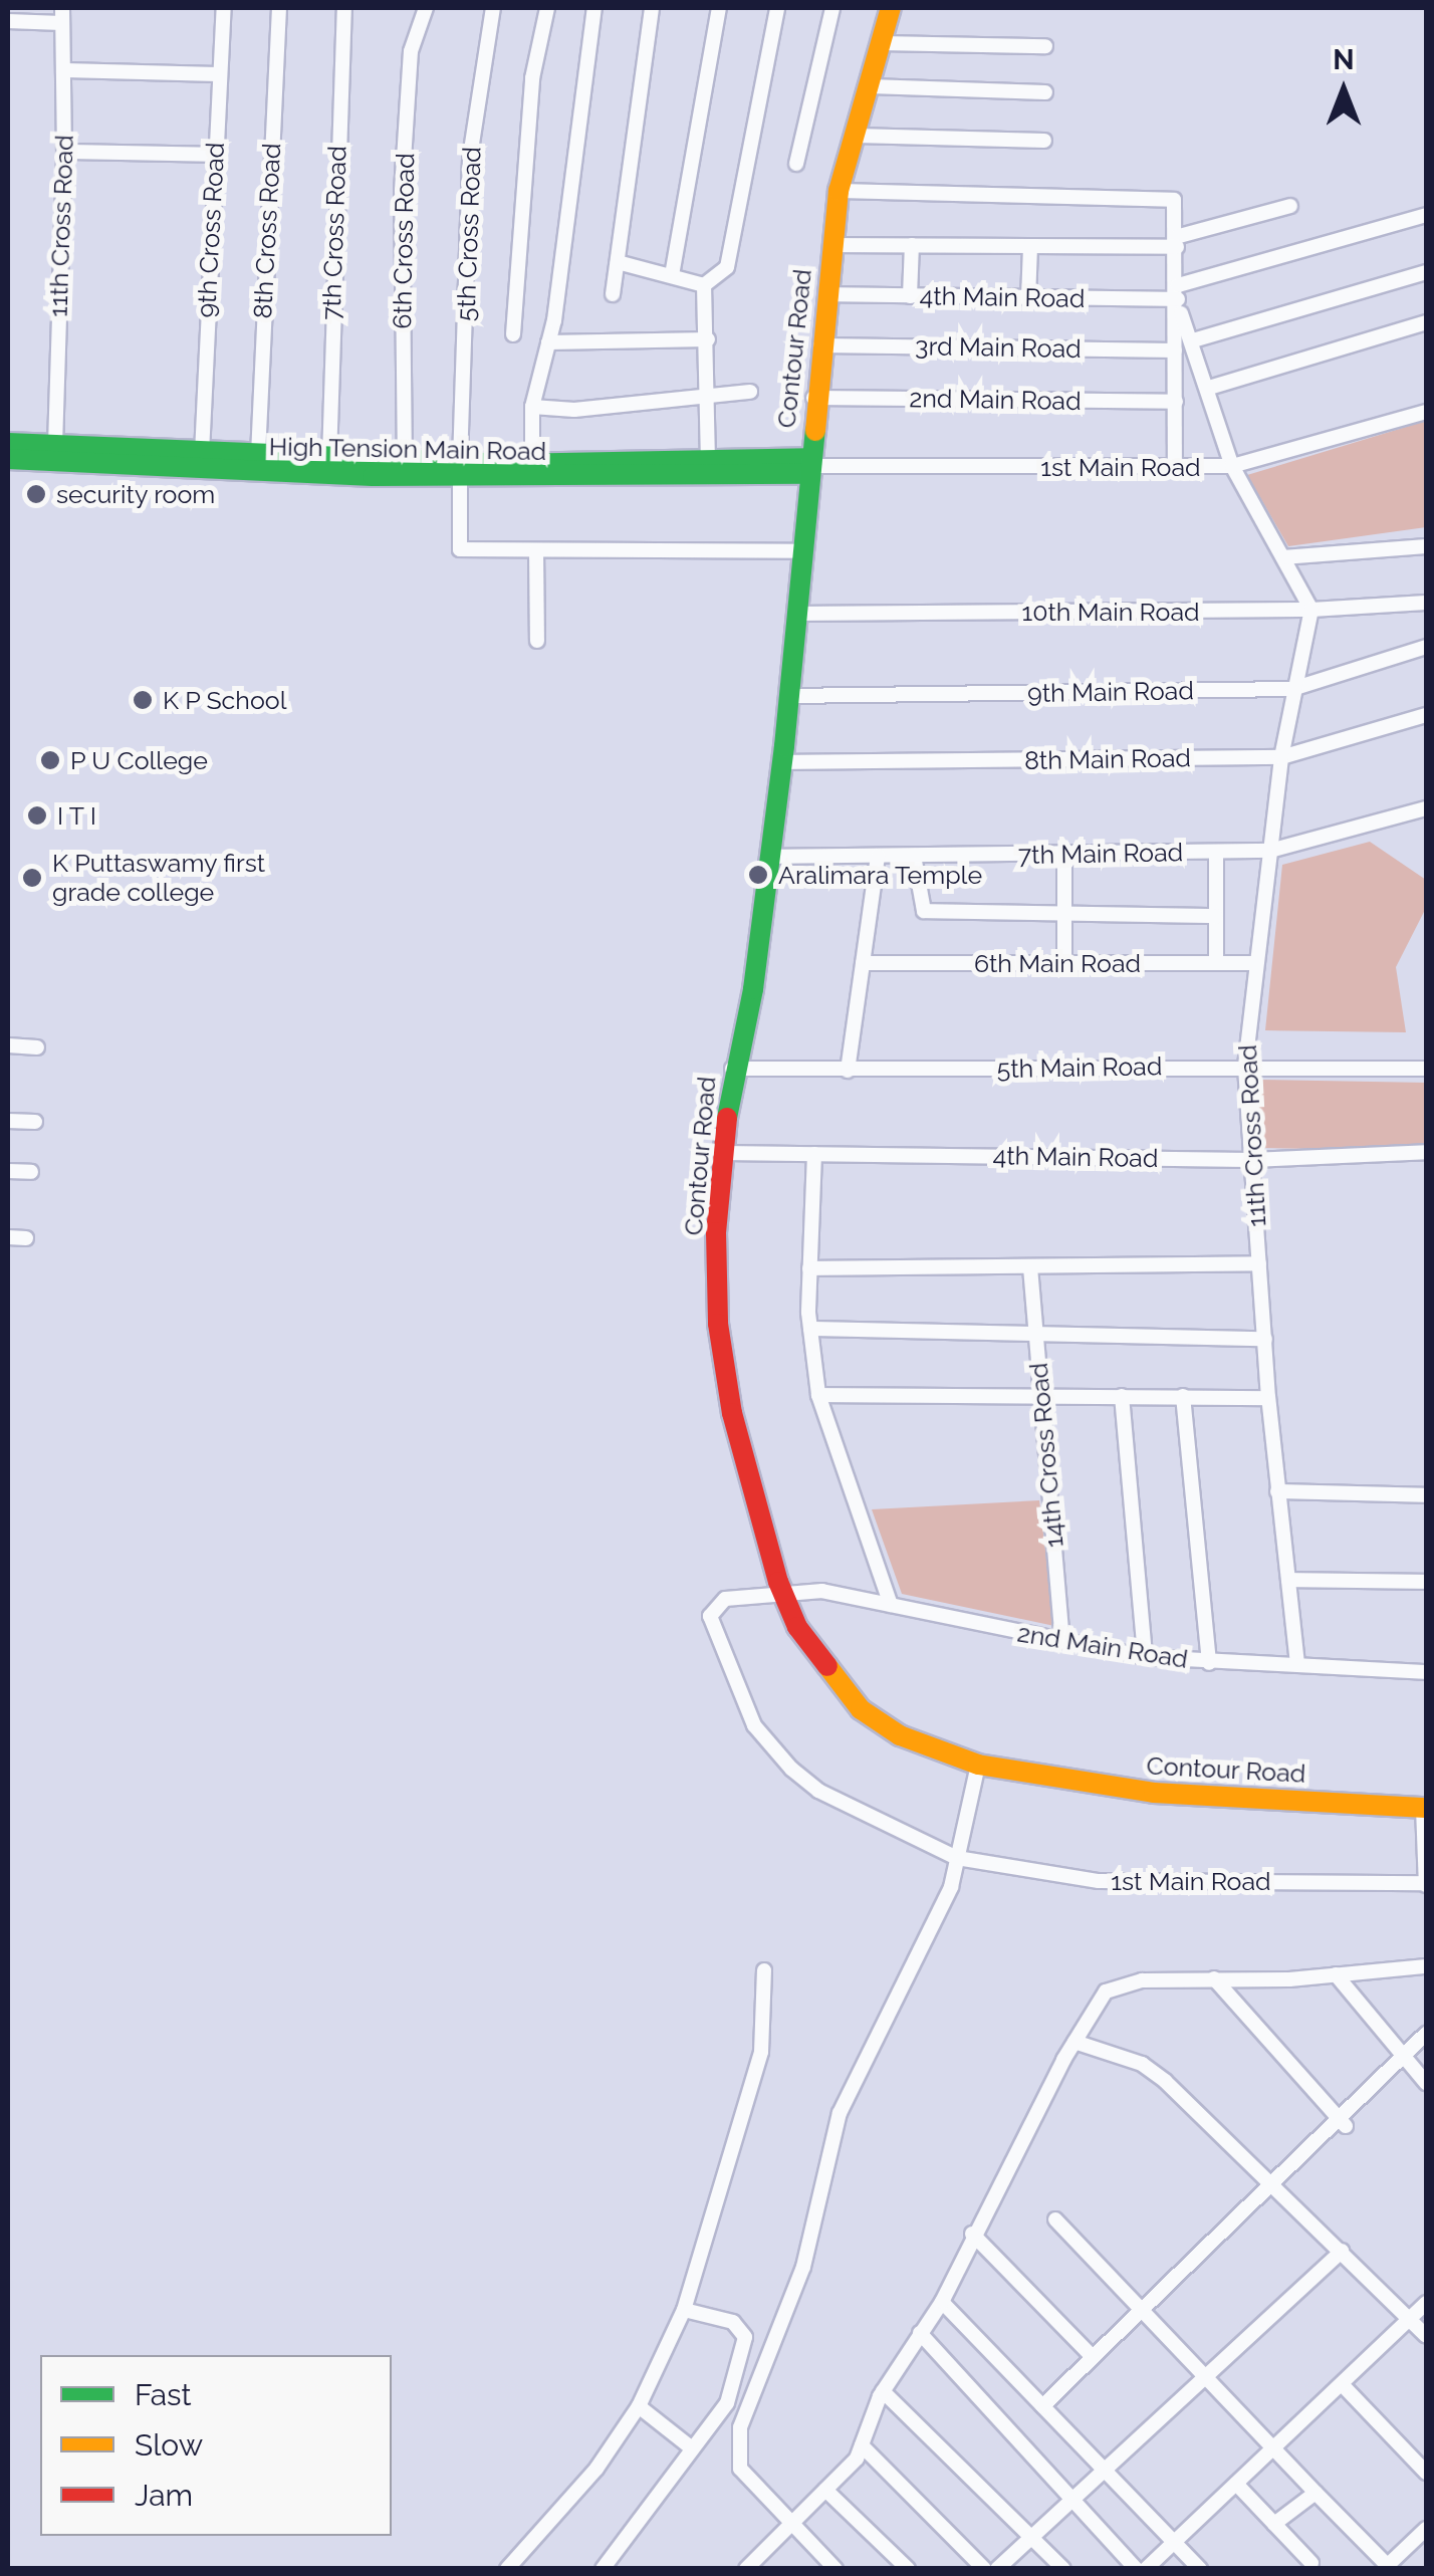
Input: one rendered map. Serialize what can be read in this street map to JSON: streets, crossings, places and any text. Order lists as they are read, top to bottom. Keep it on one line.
{"streets":{"main road":["Contour Road","High Tension Main Road"],"street":["11th Cross Road","9th Cross Road","8th Cross Road","7th Cross Road","5th Cross Road","6th Cross Road","4th Main Road","3rd Main Road","2nd Main Road","1st Main Road","10th Main Road","9th Main Road","8th Main Road","7th Main Road","6th Main Road","5th Main Road","14th Cross Road"]},"crossings":[["11th Cross Road","4th Main Road"],["11th Cross Road","2nd Main Road"],["11th Cross Road","10th Main Road"],["11th Cross Road","9th Main Road"],["11th Cross Road","8th Main Road"],["11th Cross Road","7th Main Road"],["11th Cross Road","6th Main Road"],["11th Cross Road","5th Main Road"],["5th Cross Road","High Tension Main Road"],["6th Cross Road","High Tension Main Road"],["4th Main Road","Contour Road"],["3rd Main Road","Contour Road"],["Contour Road","2nd Main Road"],["Contour Road","High Tension Main Road"],["Contour Road","1st Main Road"],["Contour Road","10th Main Road"],["Contour Road","9th Main Road"],["Contour Road","8th Main Road"],["Contour Road","7th Main Road"],["Contour Road","5th Main Road"],["2nd Main Road","1st Main Road"],["2nd Main Road","14th Cross Road"],["High Tension Main Road","1st Main Road"]],"places":["security room","K P School","P U College","I T I","Aralimara Temple","K Puttaswamy first grade college"],"legend":["Fast","Slow","Jam"],"north":"top"}
